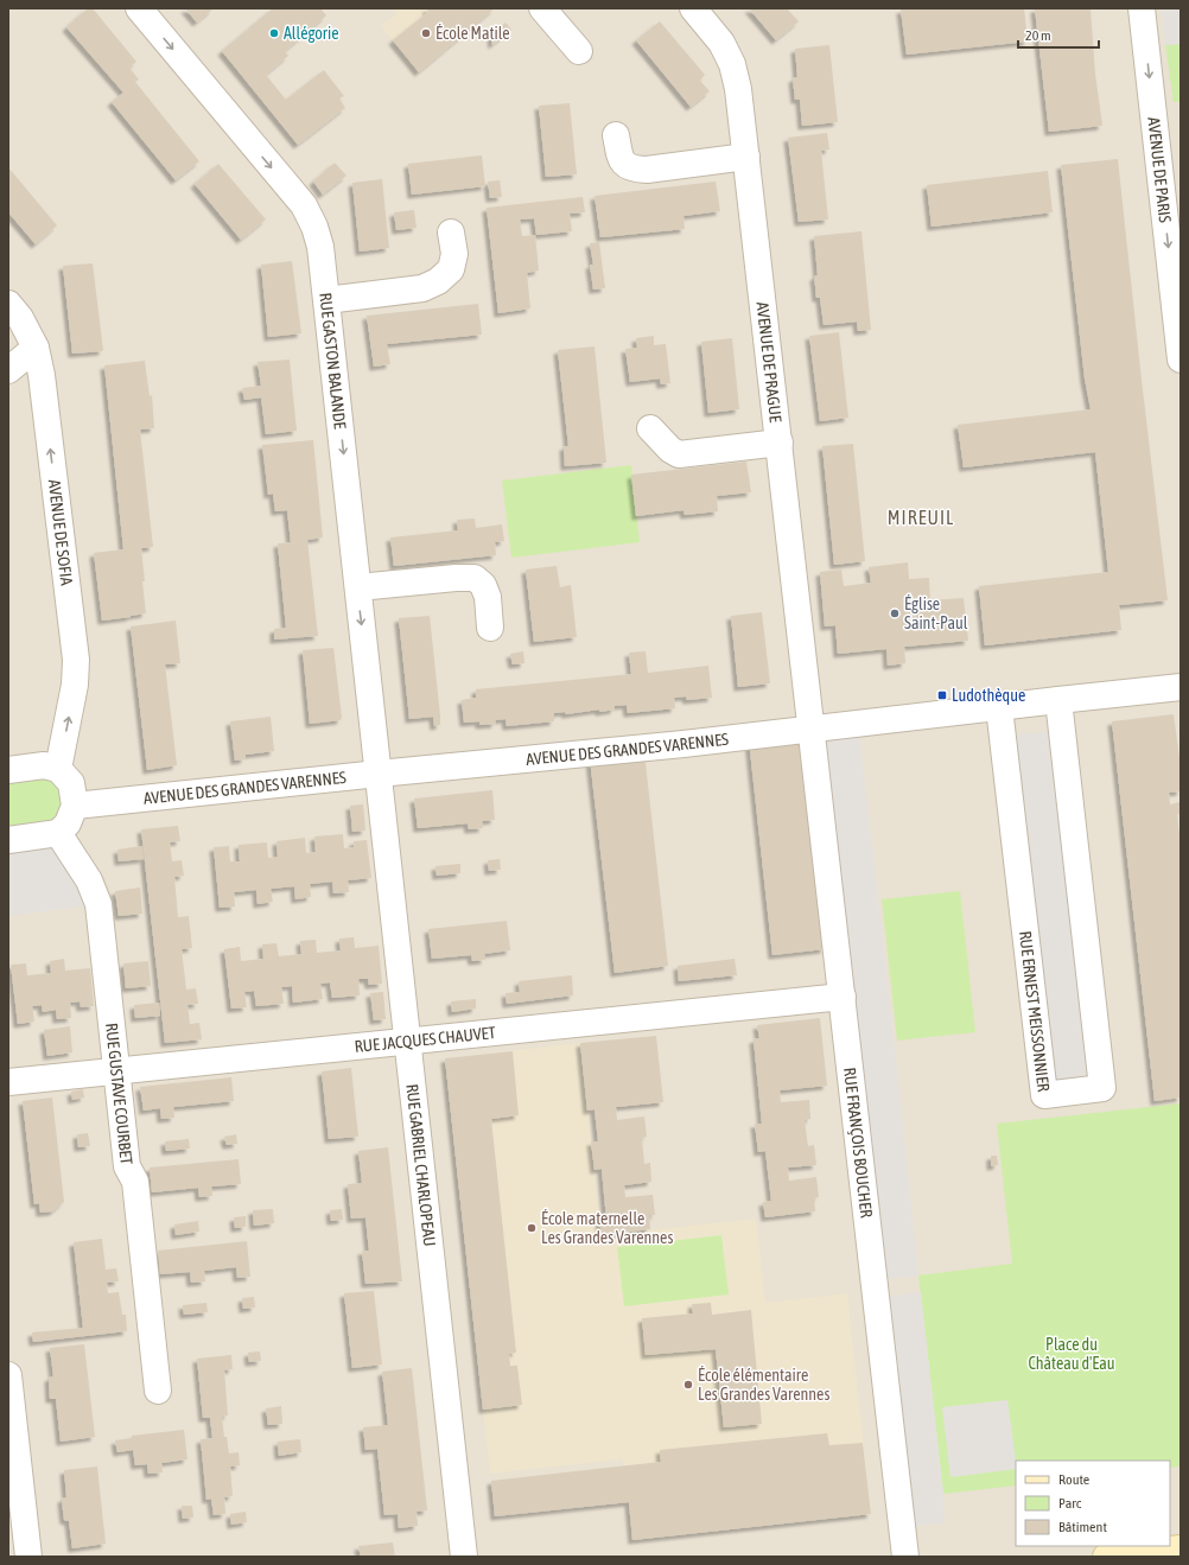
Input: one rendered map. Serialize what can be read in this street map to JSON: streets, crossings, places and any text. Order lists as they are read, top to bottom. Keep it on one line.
{"streets":{"street":["AVENUE DE PARIS","RUE GASTON BALANDE","AVENUE DE PRAGUE","AVENUE DE SOFIA","AVENUE DES GRANDES VARENNES","RUE ERNEST MEISSONNIER","RUE JACQUES CHAUVET","RUE GUSTAVE COURBET","RUE FRANÇOIS BOUCHER","RUE GABRIEL CHARLOPEAU"]},"crossings":[["RUE GASTON BALANDE","AVENUE DES GRANDES VARENNES"],["RUE GASTON BALANDE","RUE GABRIEL CHARLOPEAU"],["AVENUE DE PRAGUE","AVENUE DES GRANDES VARENNES"],["AVENUE DE PRAGUE","RUE FRANÇOIS BOUCHER"],["AVENUE DES GRANDES VARENNES","RUE ERNEST MEISSONNIER"],["AVENUE DES GRANDES VARENNES","RUE FRANÇOIS BOUCHER"],["AVENUE DES GRANDES VARENNES","RUE GABRIEL CHARLOPEAU"],["RUE JACQUES CHAUVET","RUE GUSTAVE COURBET"],["RUE JACQUES CHAUVET","RUE FRANÇOIS BOUCHER"],["RUE JACQUES CHAUVET","RUE GABRIEL CHARLOPEAU"]],"one_way":["AVENUE DE PARIS","RUE GASTON BALANDE","AVENUE DE SOFIA"],"districts":["MIREUIL"],"parks":["Place du Château d'Eau"],"places":{"other":["Allégorie","École Matile","Église Saint-Paul","École maternelle Les Grandes Varennes","École élémentaire Les Grandes Varennes"],"transit":["Ludothèque"]},"legend":["Route","Parc","Bâtiment"],"scale_bar":"20 m"}
